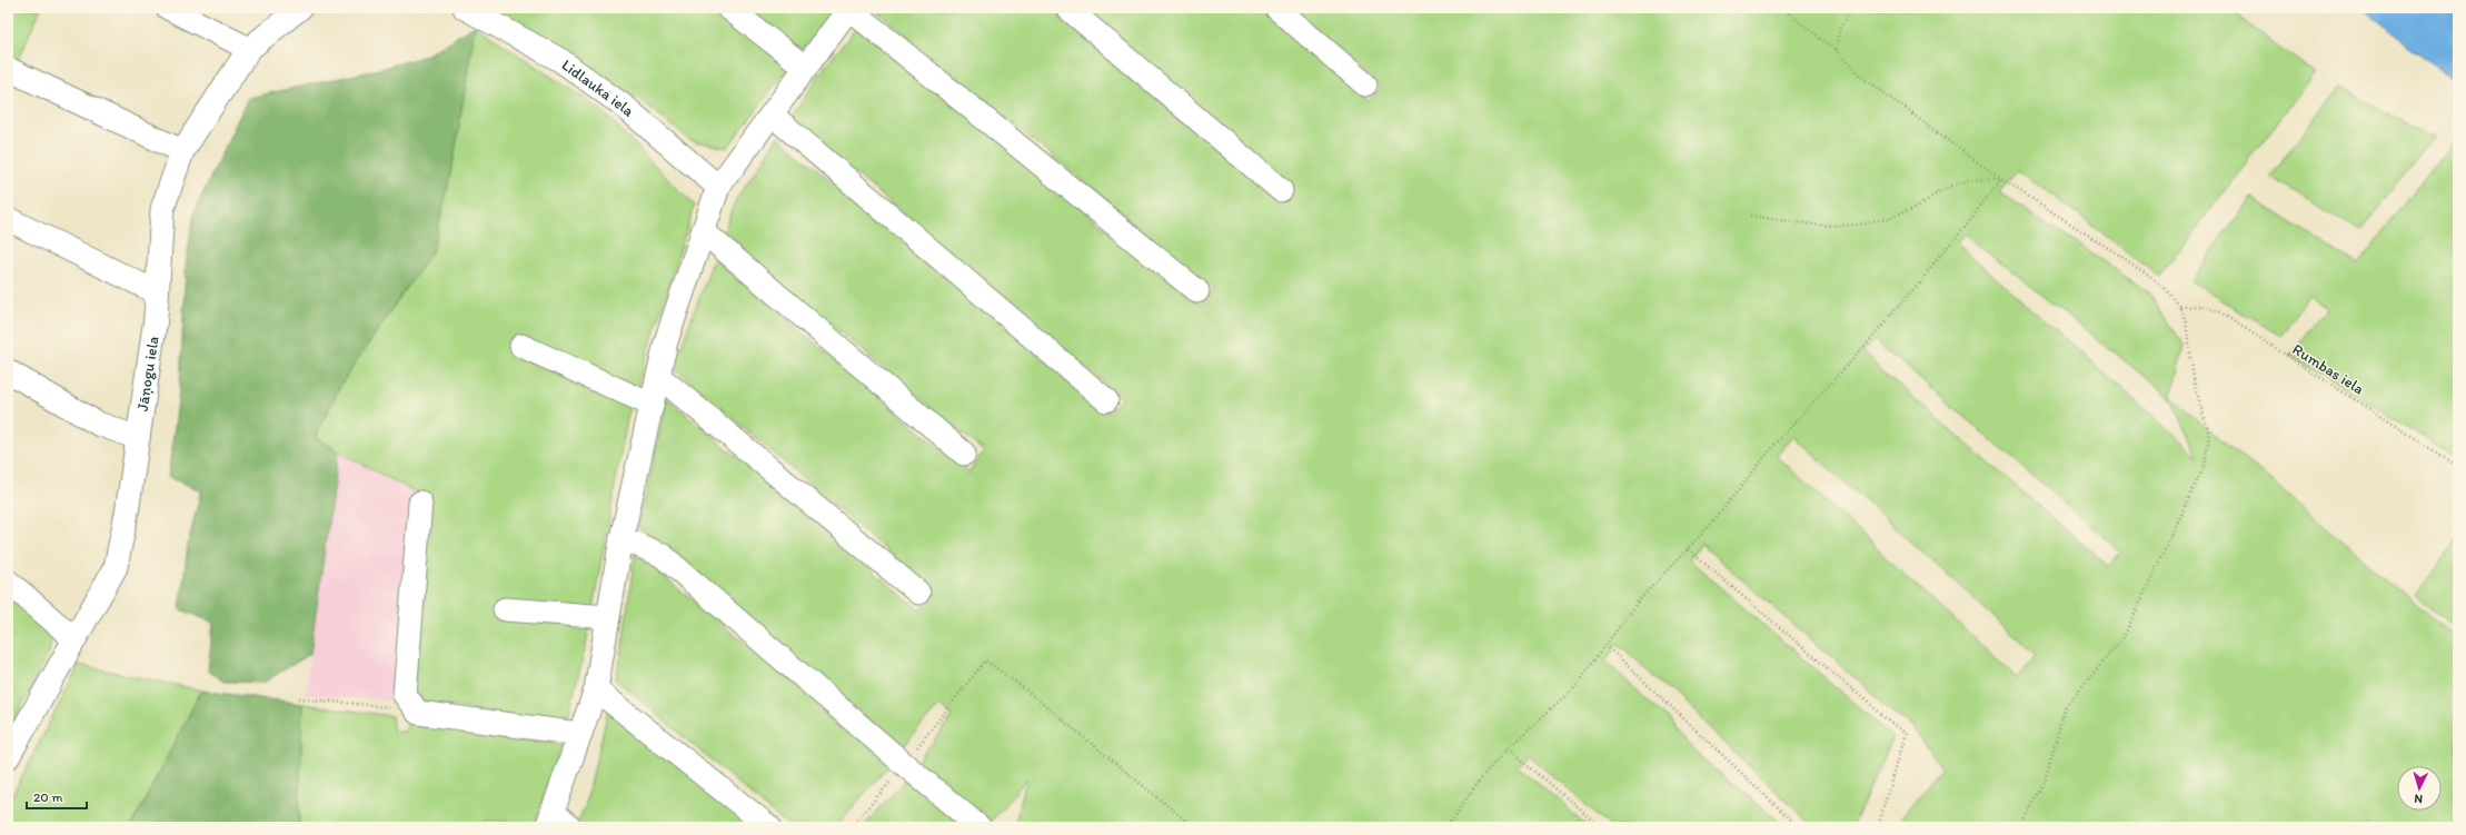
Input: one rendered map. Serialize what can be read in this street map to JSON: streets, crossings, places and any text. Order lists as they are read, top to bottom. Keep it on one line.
{"streets":{"street":["Lidlauka iela","Jāņogu iela"],"path":["Rumbas iela"]},"scale_bar":"20 m","north":"bottom"}
